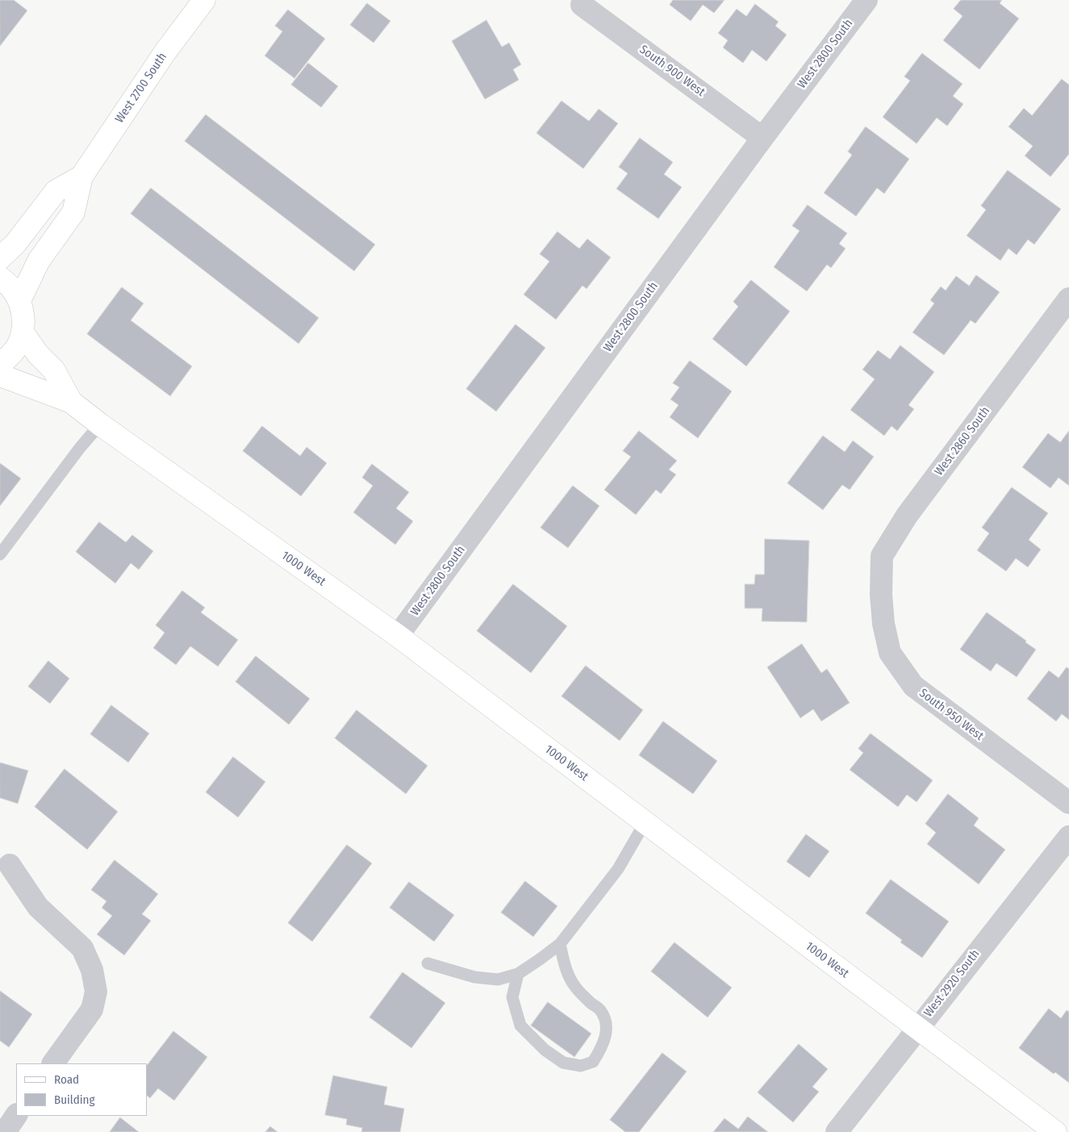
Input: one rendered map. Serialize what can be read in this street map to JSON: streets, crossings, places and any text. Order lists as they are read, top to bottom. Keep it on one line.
{"streets":{"main road":["West 2700 South","1000 West"],"street":["West 2800 South","South 900 West","West 2860 South","South 950 West","West 2920 South"]},"crossings":[["West 2800 South","South 900 West"],["West 2800 South","1000 West"],["West 2860 South","South 950 West"],["1000 West","West 2920 South"]],"legend":["Road","Building"]}
